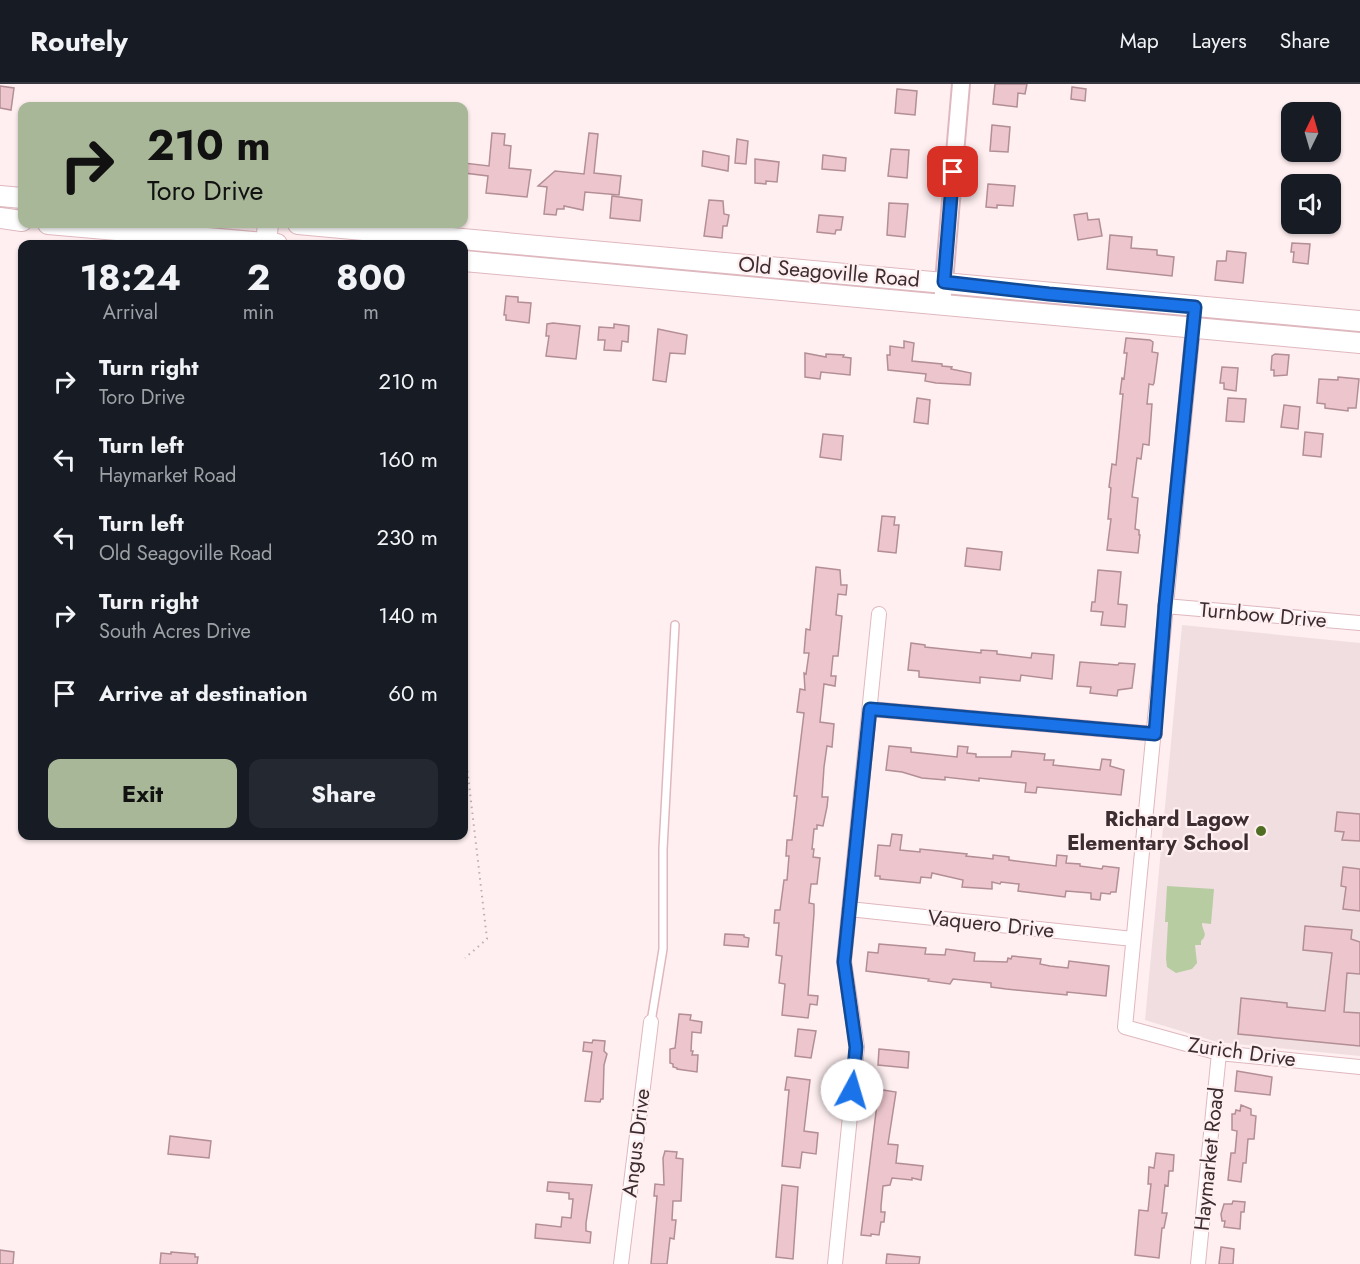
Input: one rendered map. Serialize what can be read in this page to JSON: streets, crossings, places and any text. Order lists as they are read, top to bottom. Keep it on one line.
{"streets":{"main road":["Old Seagoville Road"],"street":["Turnbow Drive","Vaquero Drive","Zurich Drive","Angus Drive","Haymarket Road"]},"crossings":[["Vaquero Drive","Zurich Drive"],["Zurich Drive","Haymarket Road"]],"places":["Richard Lagow Elementary School"],"north":"top","page":{"header":"Routely","nav":["Map","Layers","Share"],"turn":["210 m","Toro Drive"],"eta":["18:24","Arrival","2","min","800","m"],"list":[{"name":"Turn right","note":"Toro Drive","value":"210 m"},{"name":"Turn left","note":"Haymarket Road","value":"160 m"},{"name":"Turn left","note":"Old Seagoville Road","value":"230 m"},{"name":"Turn right","note":"South Acres Drive","value":"140 m"},{"name":"Arrive at destination","value":"60 m"}],"buttons":["Exit","Share"]}}
